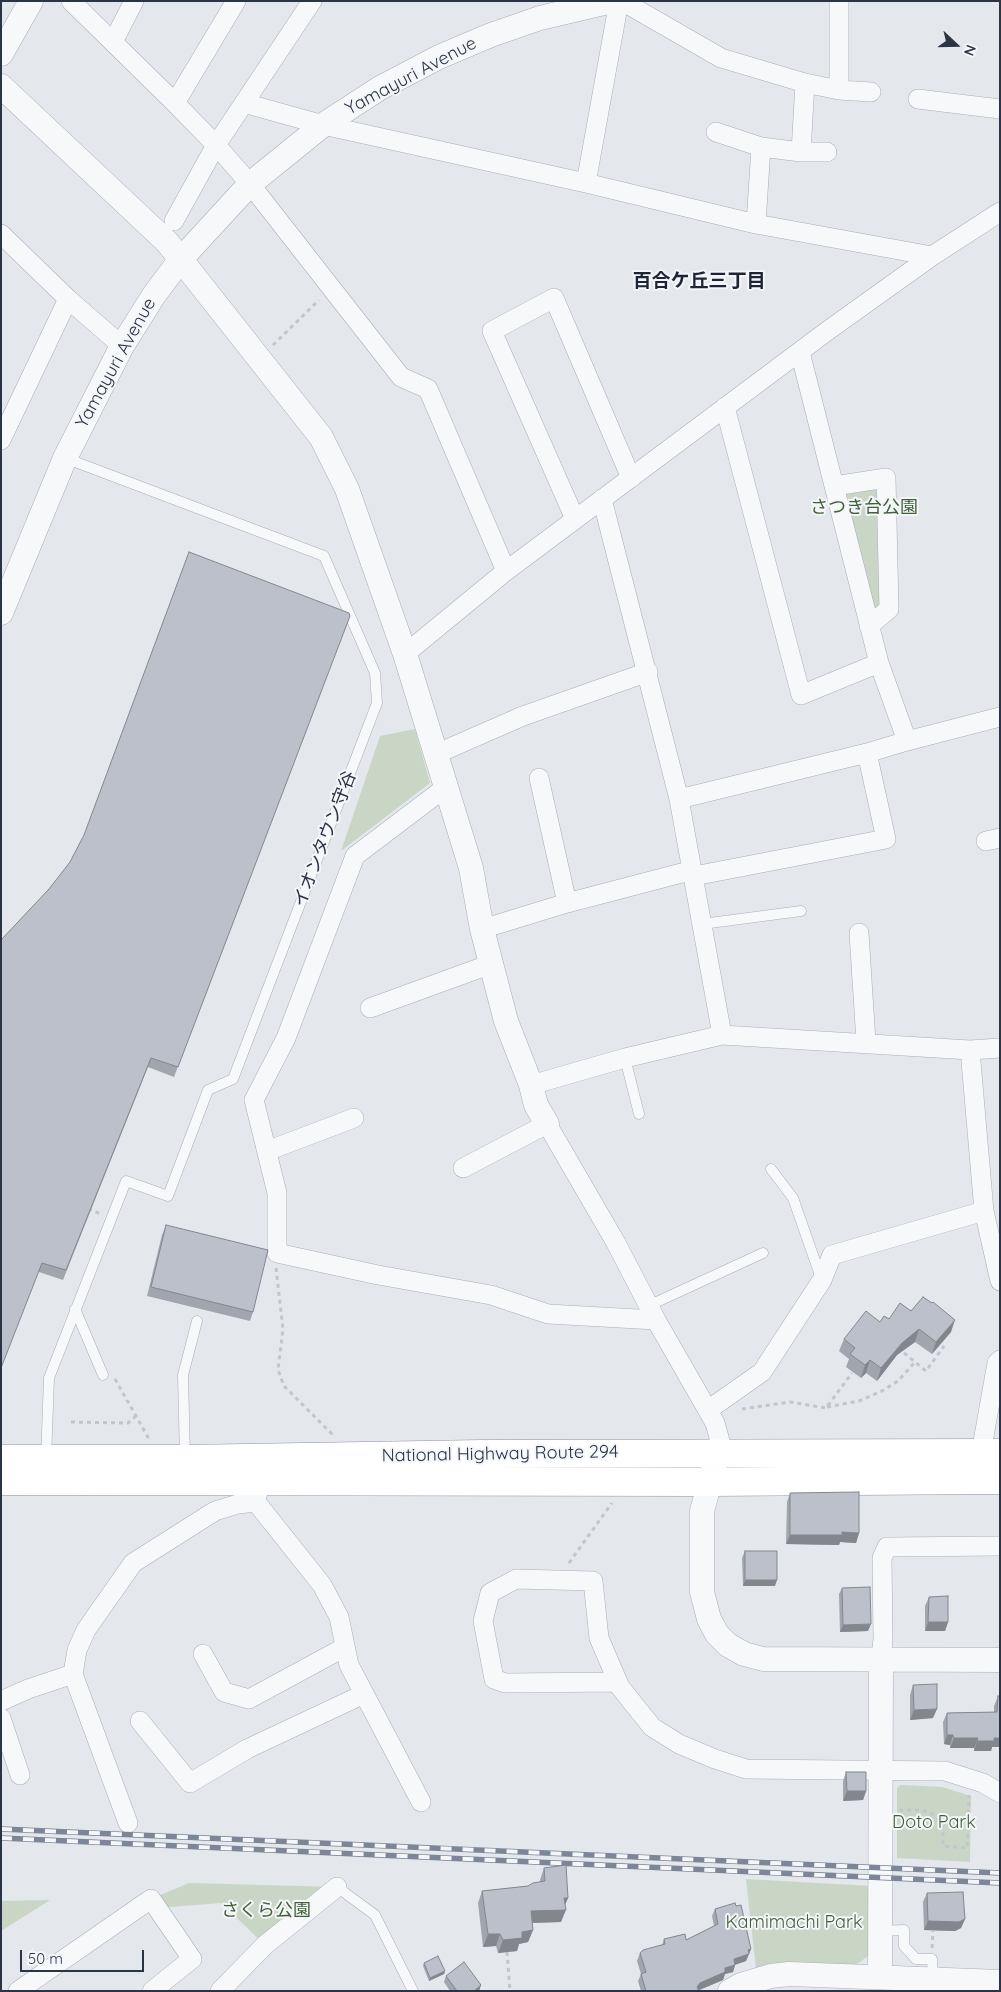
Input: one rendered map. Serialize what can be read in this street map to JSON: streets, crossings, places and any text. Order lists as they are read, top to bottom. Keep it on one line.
{"streets":{"highway":["National Highway Route 294"],"street":["Yamayuri Avenue"],"lane":["イオンタウン守谷"]},"crossings":[["Yamayuri Avenue","イオンタウン守谷"],["イオンタウン守谷","National Highway Route 294"]],"districts":["百合ケ丘三丁目"],"parks":["さつき台公園","Doto Park","さくら公園","Kamimachi Park"],"scale_bar":"50 m","north":"right"}
